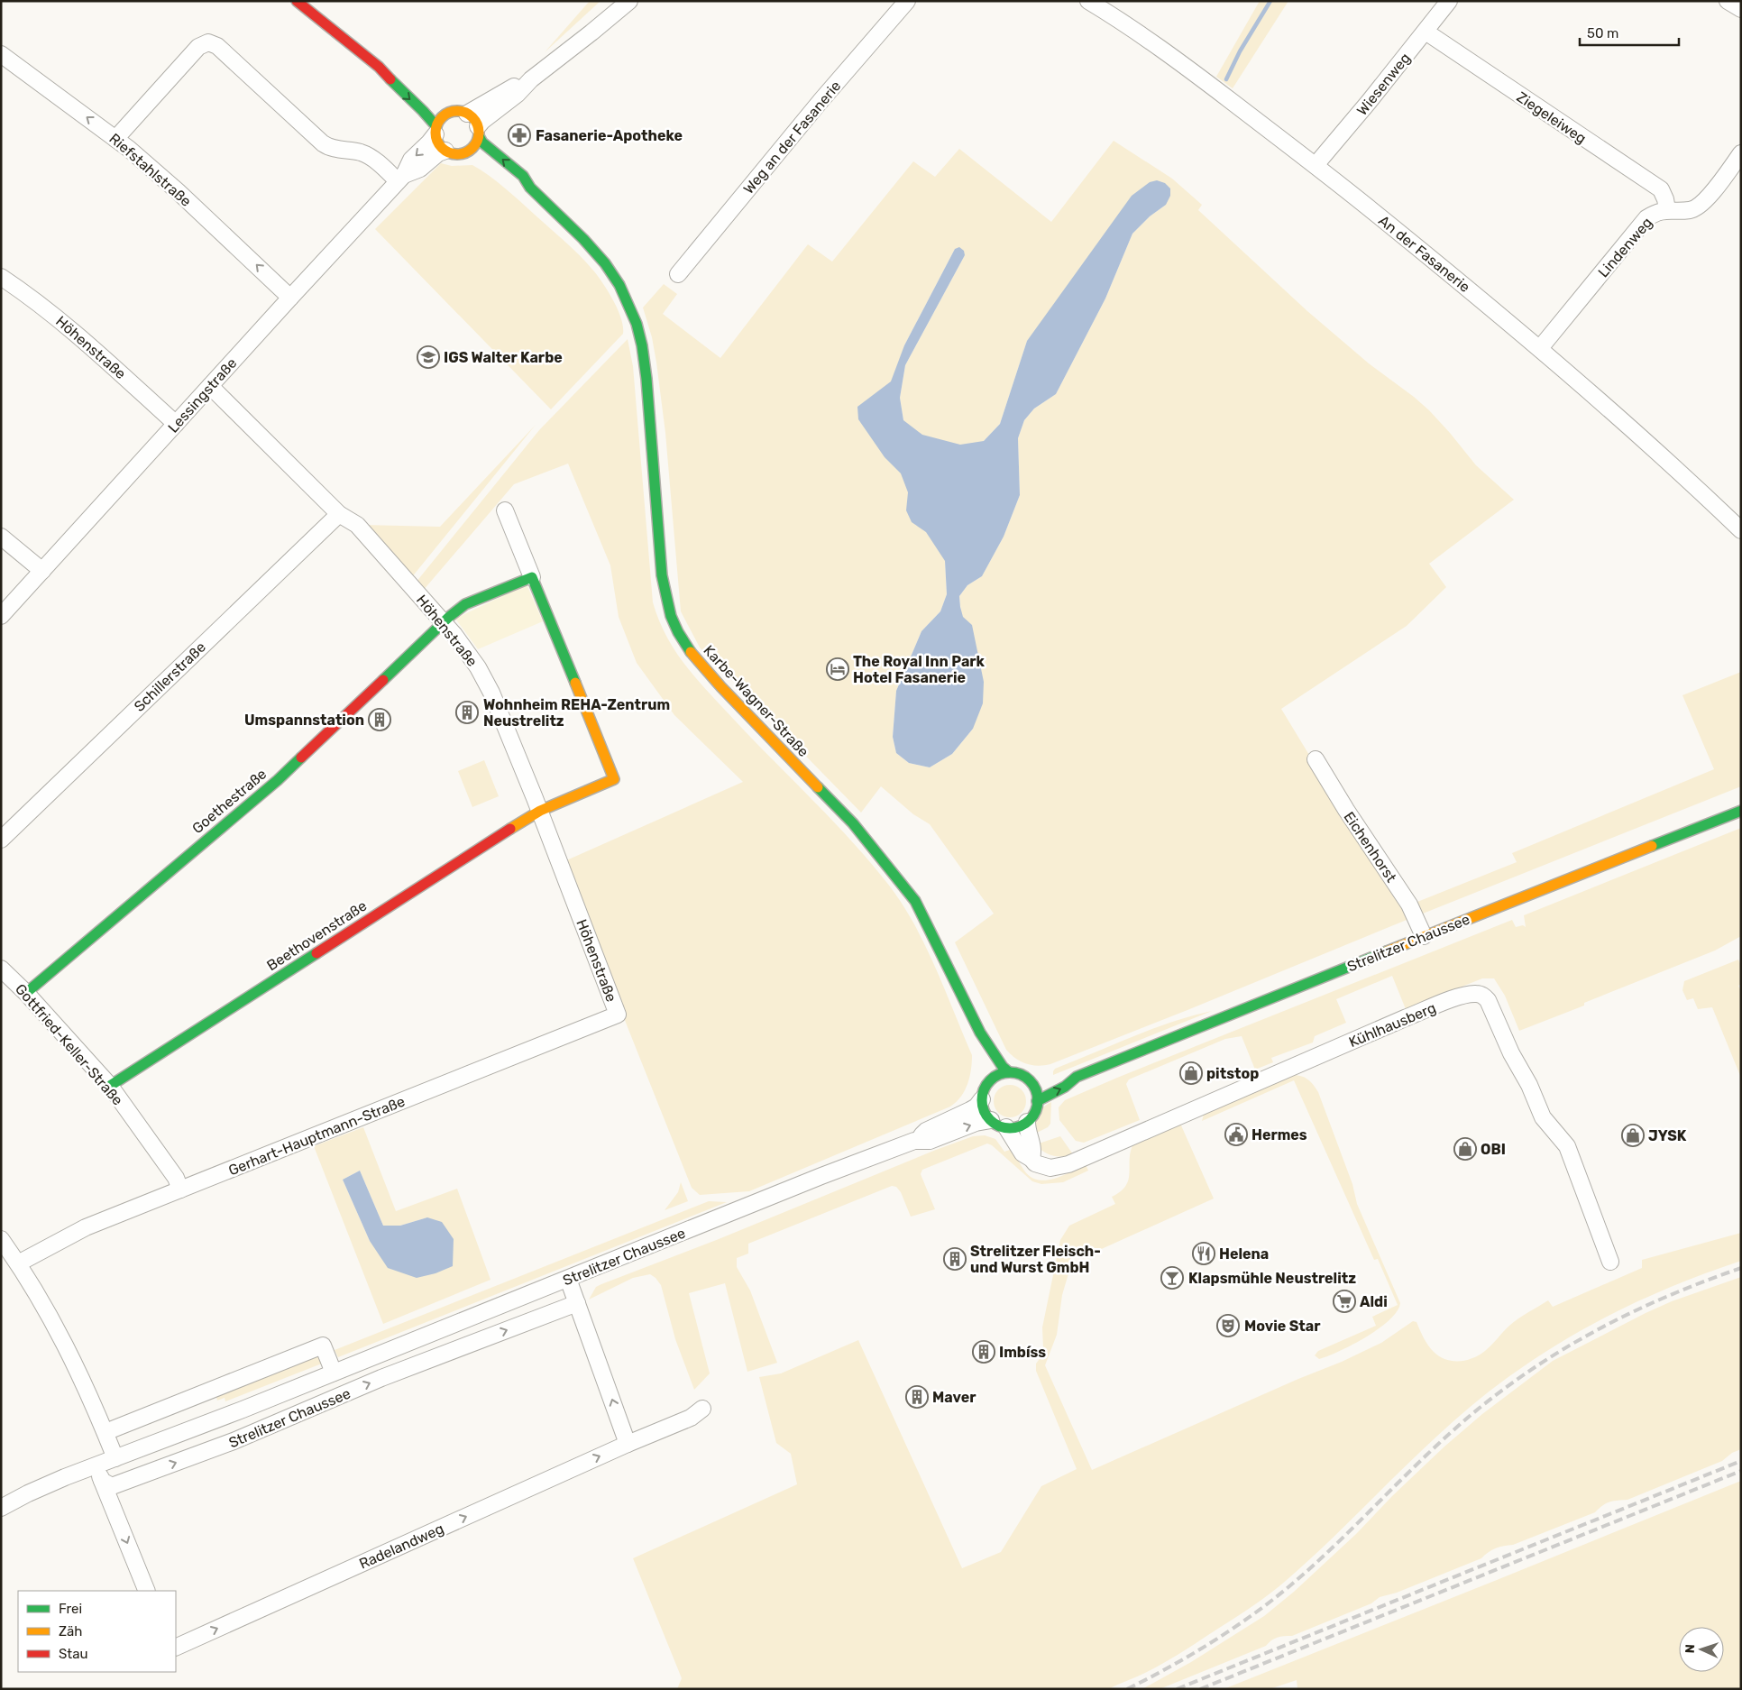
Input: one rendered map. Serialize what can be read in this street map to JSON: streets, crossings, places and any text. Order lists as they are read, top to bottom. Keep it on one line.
{"streets":{"street":["Wiesenweg","Ziegeleiweg","Weg an der Fasanerie","Riefstahlstraße","Lindenweg","An der Fasanerie","Höhenstraße","Lessingstraße","Schillerstraße","Karbe-Wagner-Straße","Goethestraße","Eichenhorst","Beethovenstraße","Strelitzer Chaussee","Kühlhausberg","Gottfried-Keller-Straße","Gerhart-Hauptmann-Straße","Radelandweg"]},"crossings":[["Wiesenweg","Ziegeleiweg"],["Wiesenweg","An der Fasanerie"],["Ziegeleiweg","Lindenweg"],["Riefstahlstraße","Lessingstraße"],["Lindenweg","An der Fasanerie"],["Höhenstraße","Lessingstraße"],["Höhenstraße","Schillerstraße"],["Höhenstraße","Goethestraße"],["Höhenstraße","Beethovenstraße"],["Höhenstraße","Gerhart-Hauptmann-Straße"],["Lessingstraße","Karbe-Wagner-Straße"],["Karbe-Wagner-Straße","Strelitzer Chaussee"],["Karbe-Wagner-Straße","Kühlhausberg"],["Goethestraße","Beethovenstraße"],["Goethestraße","Gottfried-Keller-Straße"],["Eichenhorst","Strelitzer Chaussee"],["Beethovenstraße","Gottfried-Keller-Straße"],["Strelitzer Chaussee","Kühlhausberg"],["Gottfried-Keller-Straße","Gerhart-Hauptmann-Straße"]],"one_way":["Riefstahlstraße","Radelandweg"],"places":{"pharmacy":["Fasanerie-Apotheke"],"school or university":["IGS Walter Karbe"],"hotel":["The Royal Inn Park Hotel Fasanerie"],"building":["Wohnheim REHA-Zentrum Neustrelitz","Umspannstation","Strelitzer Fleisch- und Wurst GmbH","Imbíss","Maver"],"shop":["pitstop","JYSK","OBI"],"public building":["Hermes"],"restaurant":["Helena"],"bar":["Klapsmühle Neustrelitz"],"supermarket":["Aldi"],"theatre":["Movie Star"]},"legend":["Frei","Zäh","Stau"],"scale_bar":"50 m","north":"left"}
